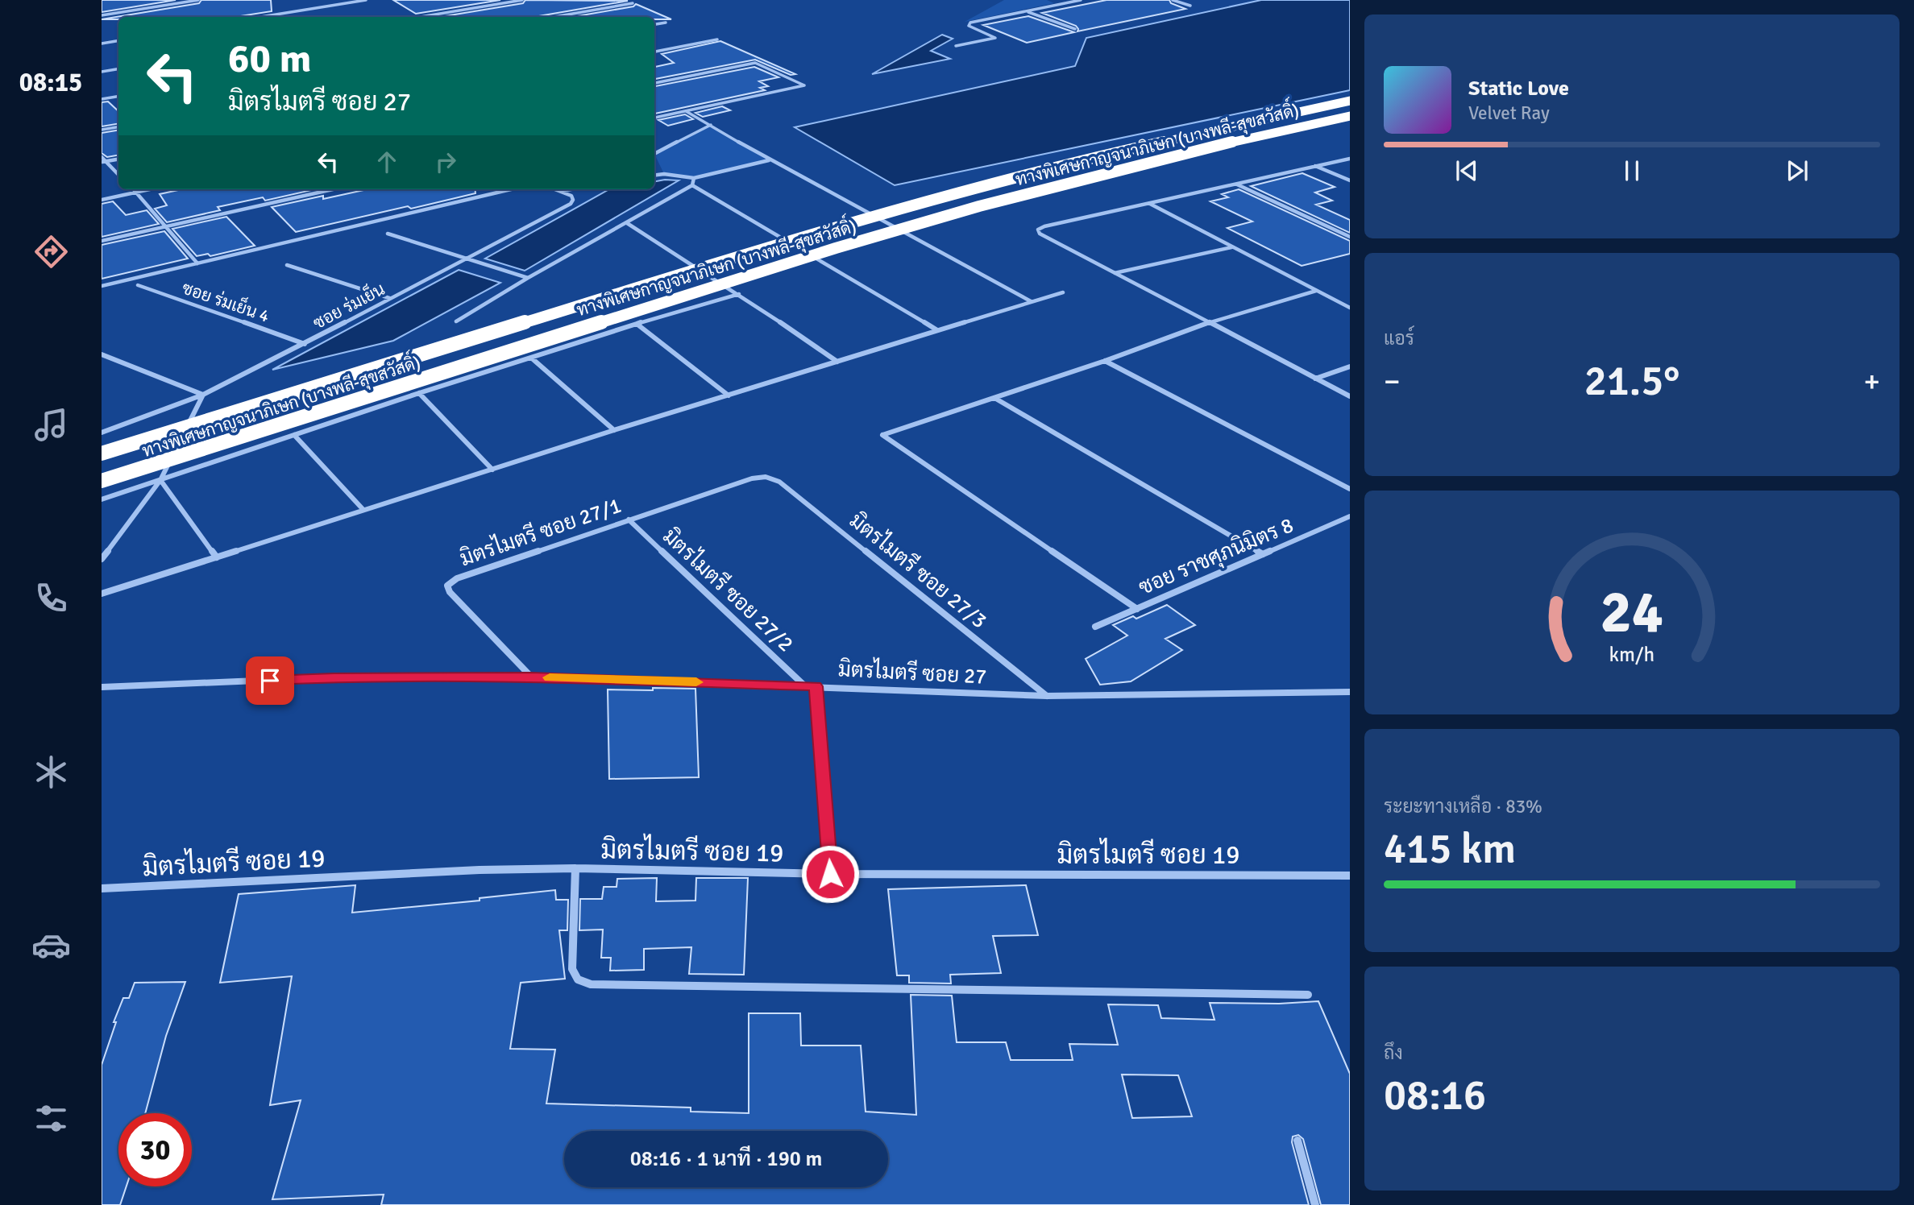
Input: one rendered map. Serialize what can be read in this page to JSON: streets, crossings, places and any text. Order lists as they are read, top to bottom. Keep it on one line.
{"streets":{"highway":["ทางพิเศษกาญจนาภิเษก (บางพลี-สุขสวัสดิ์)"],"street":["ซอย ร่มเย็น 4","ซอย ร่มเย็น","มิตรไมตรี ซอย 27/1","ซอย ราชศุภนิมิตร 8","มิตรไมตรี ซอย 27/3","มิตรไมตรี ซอย 27/2","มิตรไมตรี ซอย 27","มิตรไมตรี ซอย 19"]},"crossings":[["ซอย ร่มเย็น 4","ซอย ร่มเย็น"],["มิตรไมตรี ซอย 27/1","มิตรไมตรี ซอย 27/3"],["มิตรไมตรี ซอย 27/1","มิตรไมตรี ซอย 27/2"],["มิตรไมตรี ซอย 27/1","มิตรไมตรี ซอย 27"],["มิตรไมตรี ซอย 27/3","มิตรไมตรี ซอย 27"],["มิตรไมตรี ซอย 27/2","มิตรไมตรี ซอย 27"]],"page":{"tabs":"08:15","turn":["60 m","มิตรไมตรี ซอย 27"],"song":["Static Love","Velvet Ray"],"tile":["แอร์",["ระยะทางเหลือ · 83%","415 km"],["ถึง","08:16"]],"heat":["−","21.5°","+"],"limit":"30","trip":"08:16 · 1 นาที · 190 m","gauge":["24","km/h"]}}
